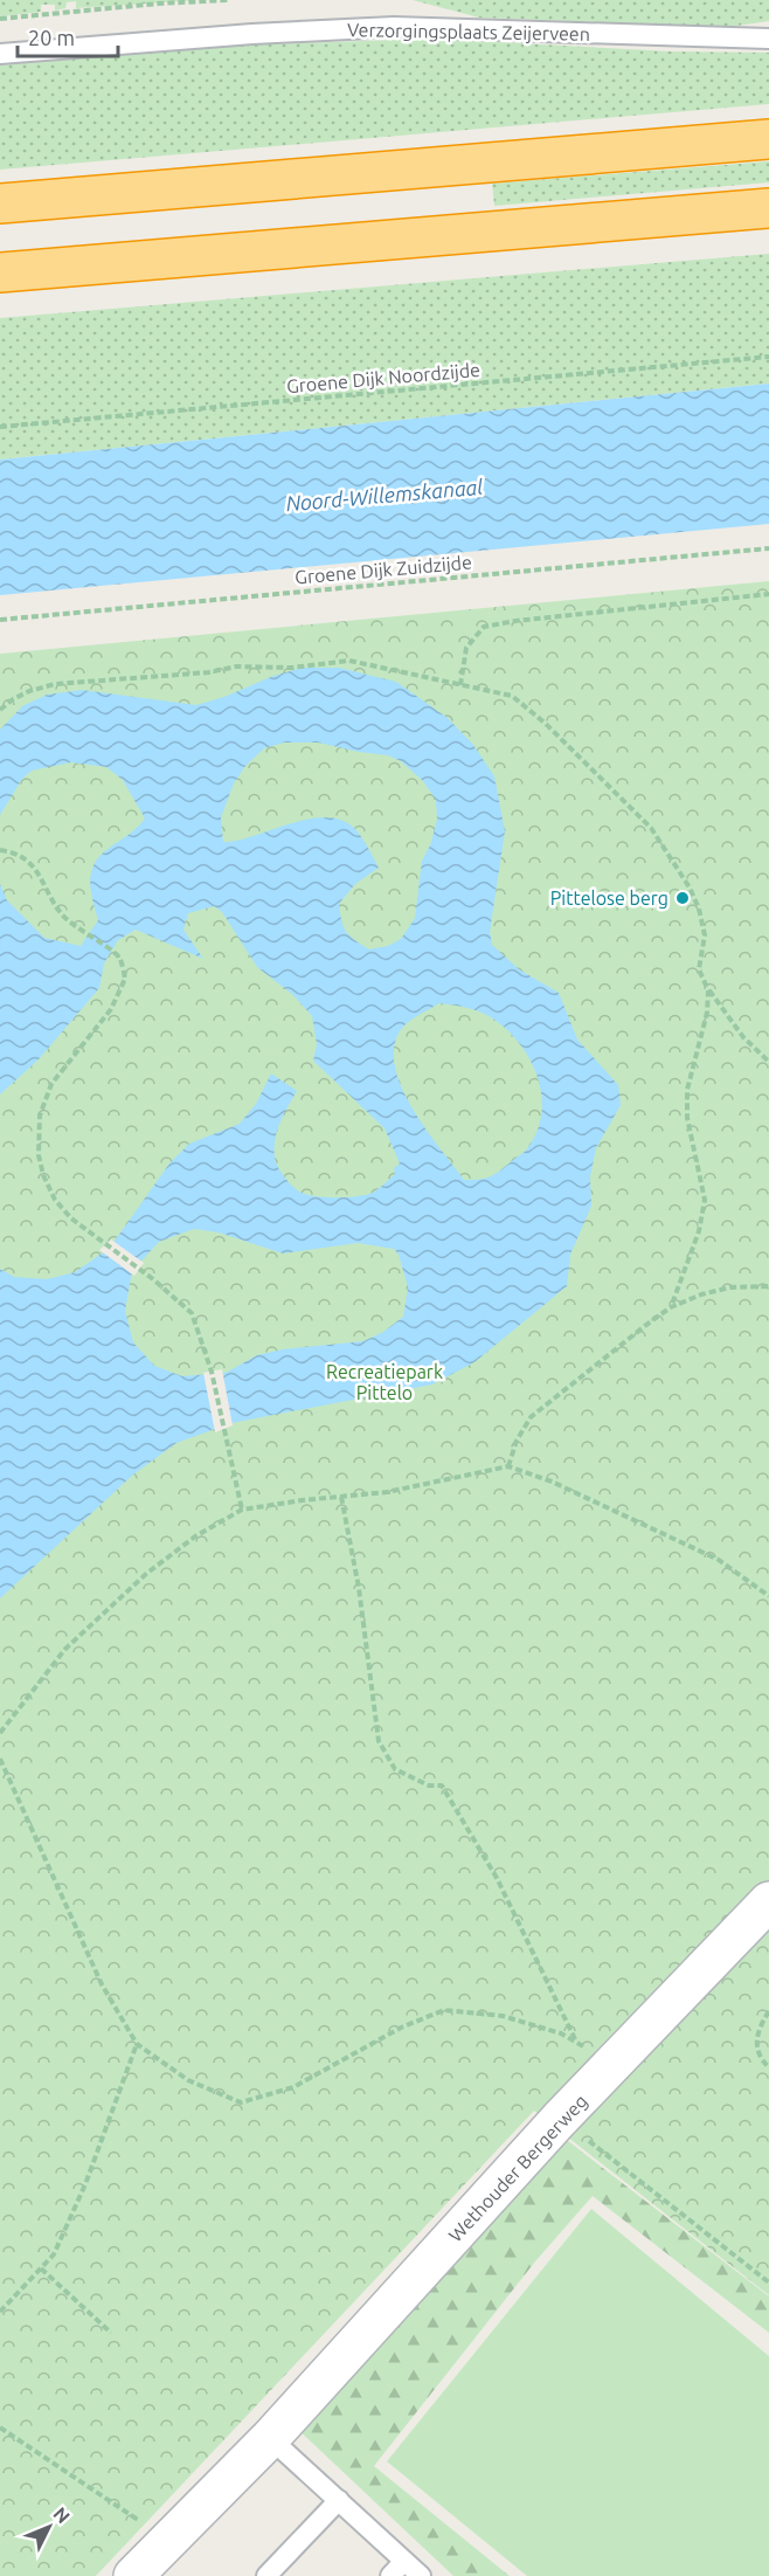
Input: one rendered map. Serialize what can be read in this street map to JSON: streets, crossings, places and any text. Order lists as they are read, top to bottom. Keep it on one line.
{"streets":{"street":["Wethouder Bergerweg"],"lane":["Verzorgingsplaats Zeijerveen"],"path":["Groene Dijk Noordzijde","Groene Dijk Zuidzijde"]},"water":["Noord-Willemskanaal"],"parks":["Recreatiepark Pittelo"],"places":["Pittelose berg"],"scale_bar":"20 m","north":"top right"}
